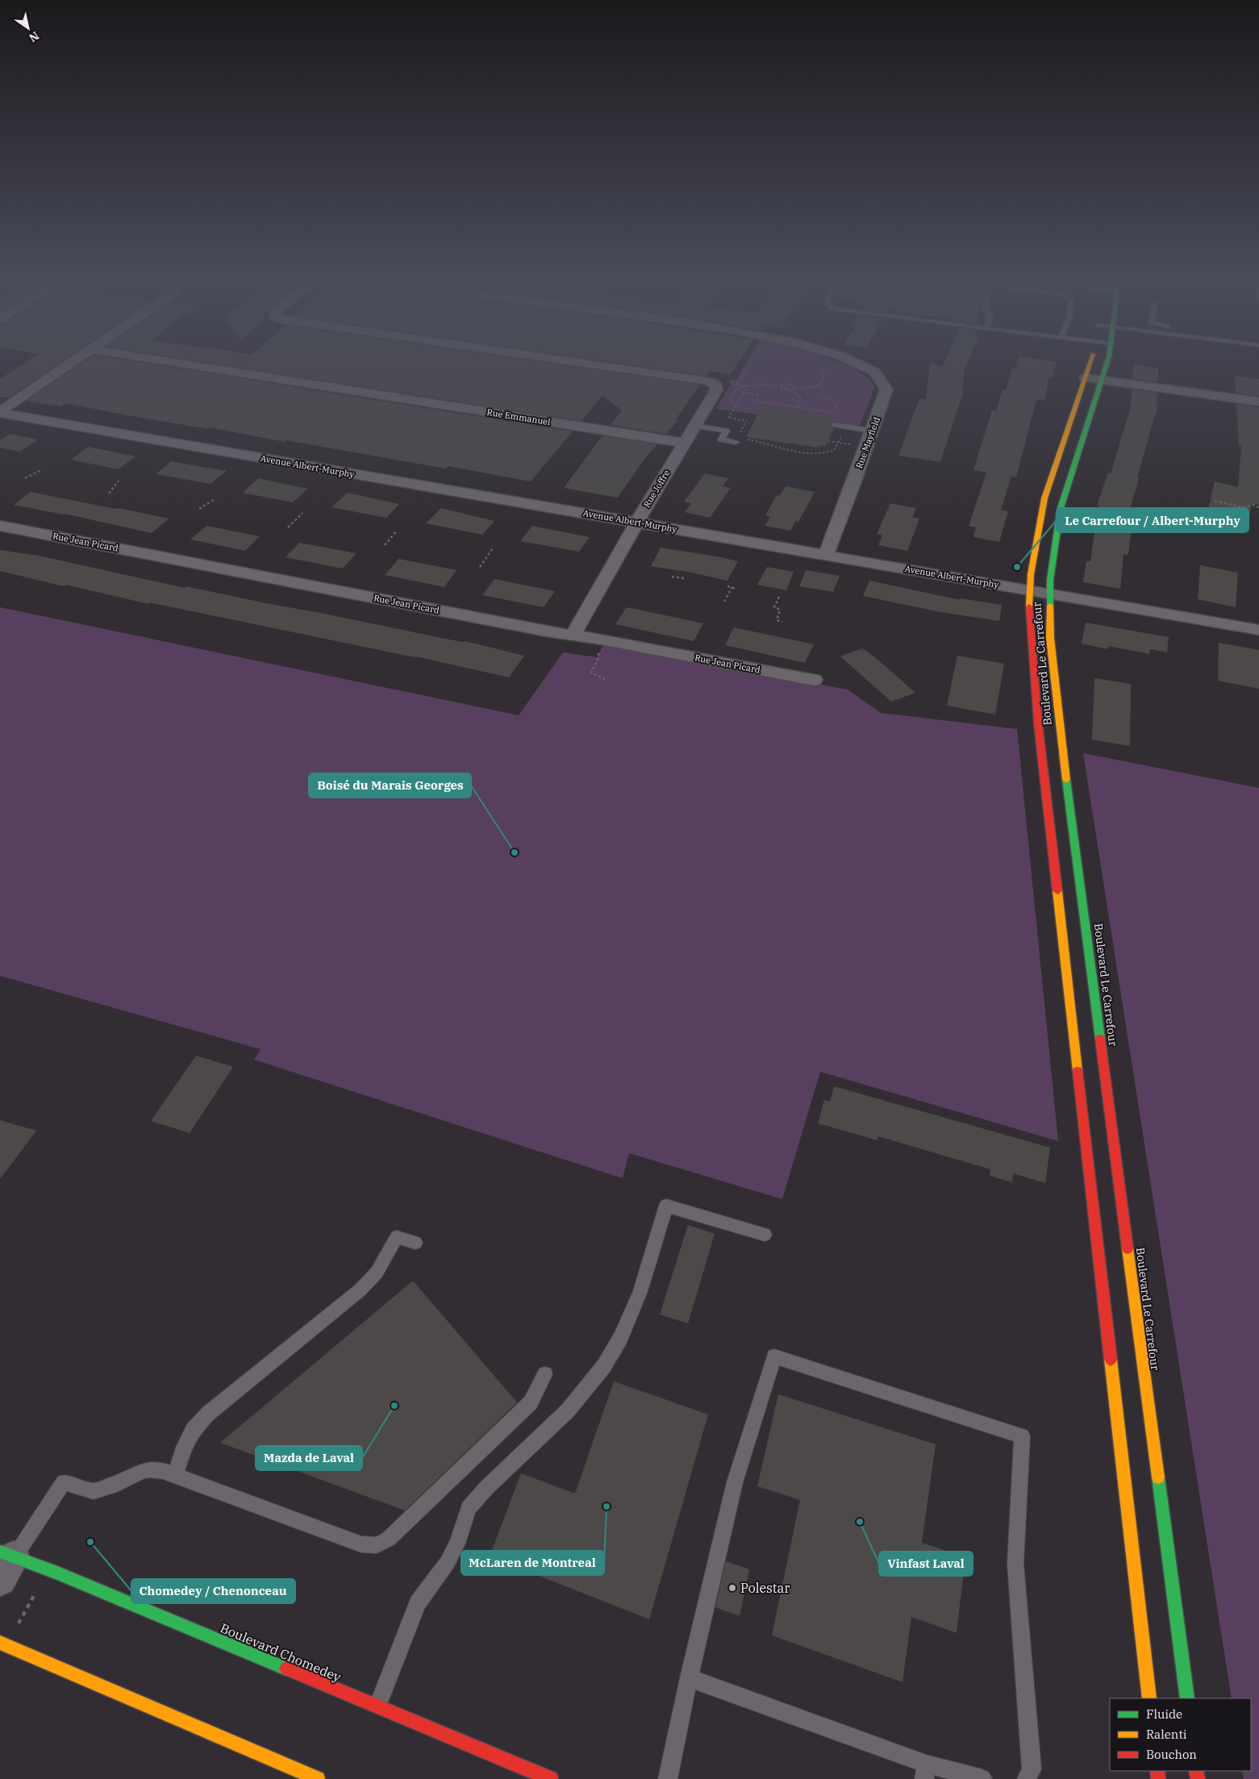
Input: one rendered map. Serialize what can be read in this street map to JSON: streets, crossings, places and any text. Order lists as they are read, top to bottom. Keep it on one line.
{"streets":{"street":["Rue Emmanuel","Rue Mayfield","Avenue Albert-Murphy","Rue Joffre","Rue Jean Picard","Boulevard Le Carrefour","Boulevard Chomedey"]},"crossings":[["Rue Emmanuel","Rue Joffre"],["Rue Mayfield","Avenue Albert-Murphy"],["Avenue Albert-Murphy","Rue Joffre"],["Avenue Albert-Murphy","Boulevard Le Carrefour"],["Rue Joffre","Rue Jean Picard"]],"places":["Le Carrefour / Albert-Murphy","Boisé du Marais Georges","Mazda de Laval","McLaren de Montreal","Vinfast Laval","Chomedey / Chenonceau","Polestar"],"legend":["Fluide","Ralenti","Bouchon"],"north":"bottom right"}
